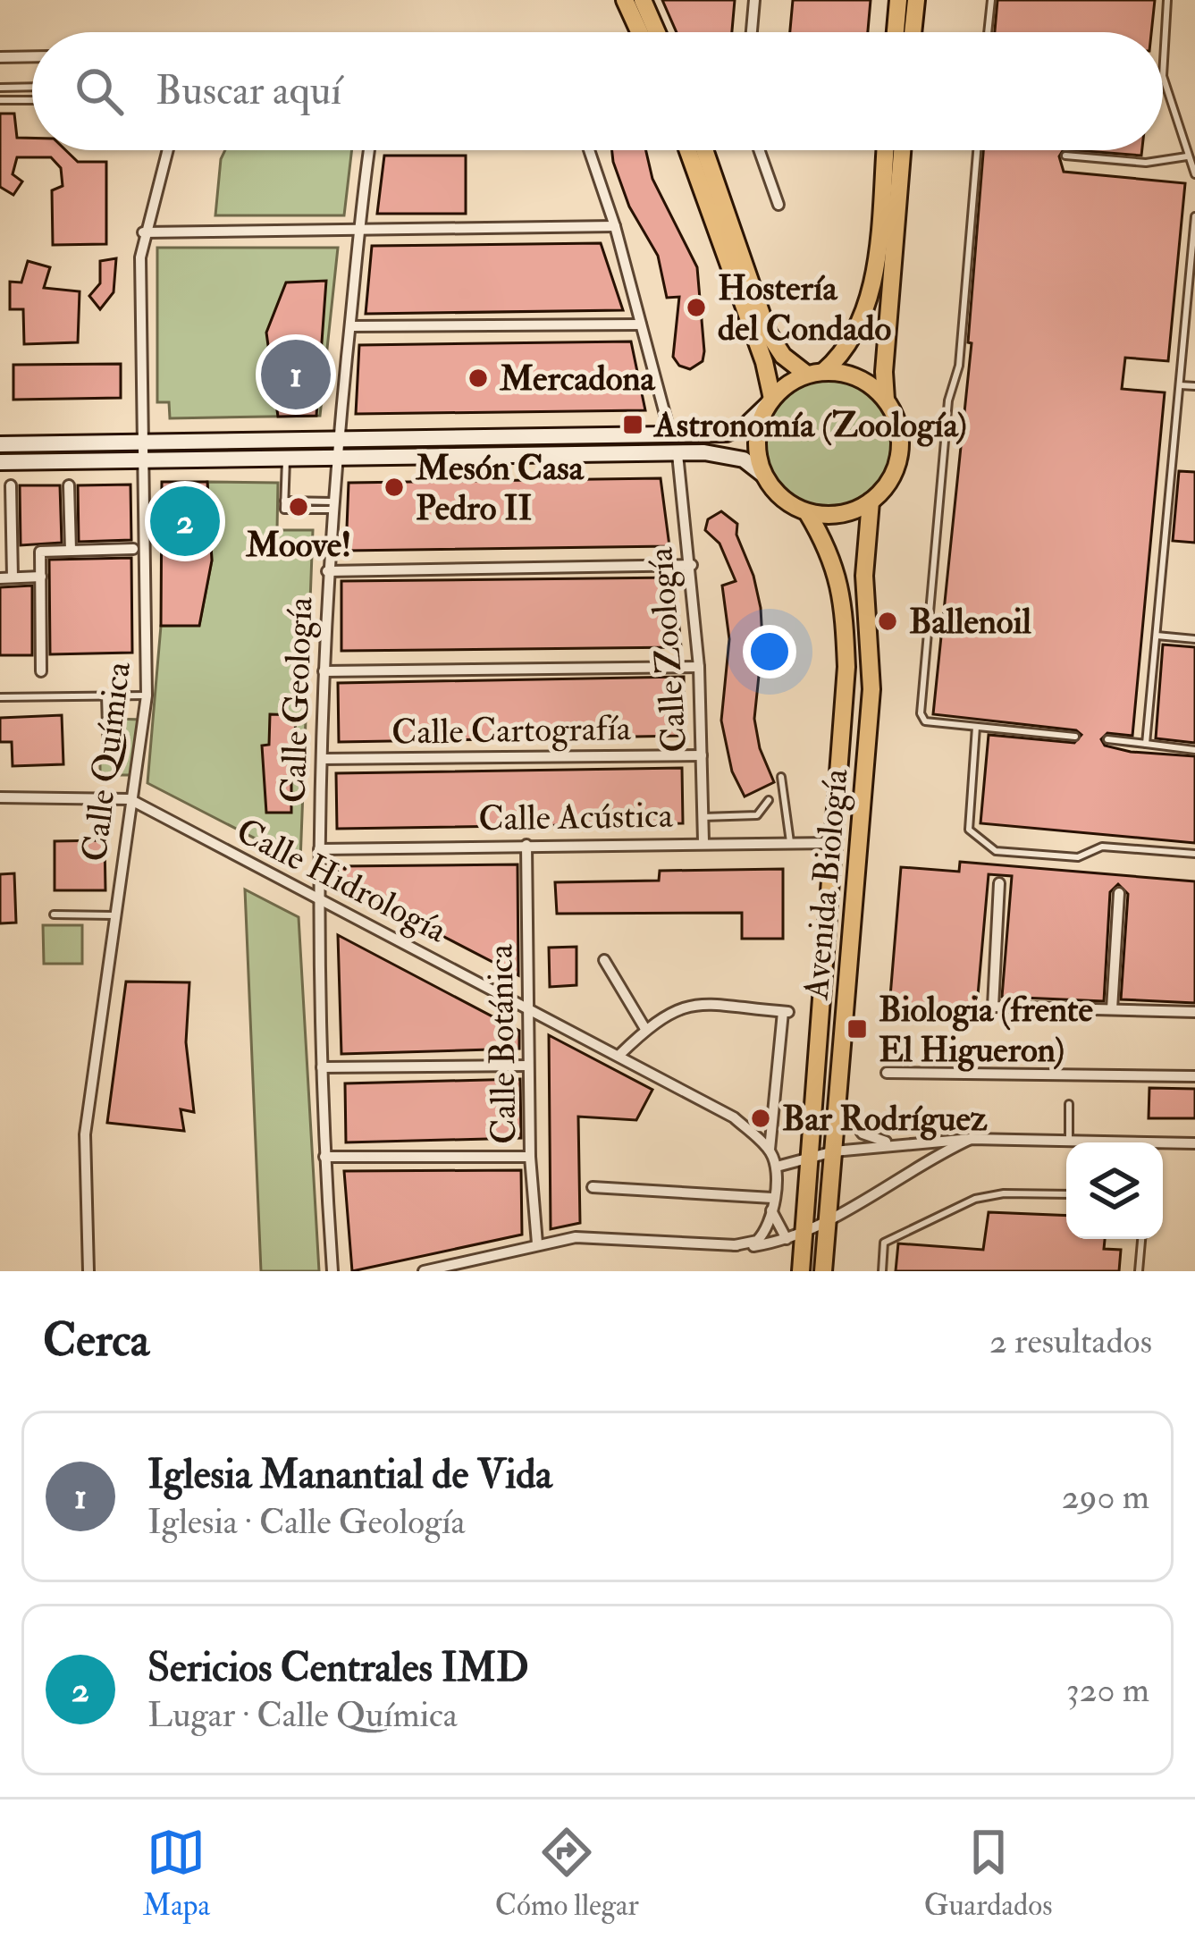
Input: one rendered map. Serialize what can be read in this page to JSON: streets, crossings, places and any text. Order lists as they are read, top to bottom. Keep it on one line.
{"streets":{"main road":["Avenida Biología"],"street":["Calle Zoología","Calle Geología","Calle Cartografía","Calle Química","Calle Acústica","Calle Hidrología","Calle Botánica"]},"crossings":[["Calle Zoología","Calle Cartografía"],["Calle Zoología","Calle Acústica"],["Calle Geología","Calle Cartografía"],["Calle Geología","Calle Acústica"],["Calle Geología","Calle Hidrología"],["Calle Química","Calle Hidrología"],["Calle Acústica","Avenida Biología"],["Calle Acústica","Calle Botánica"],["Calle Hidrología","Calle Botánica"]],"places":{"other":["Hostería del Condado","Mercadona","Mesón Casa Pedro II","Moove!","Ballenoil","Bar Rodríguez"],"transit":["Astronomía (Zoología)","Biologia (frente El Higueron)"]},"page":{"search":"Buscar aquí","pins":["1","2"],"heading":["Cerca","2 resultados"],"list":[{"mark":"1","name":"Iglesia Manantial de Vida","note":"Iglesia · Calle Geología","value":"290 m"},{"mark":"2","name":"Sericios Centrales IMD","note":"Lugar · Calle Química","value":"320 m"}],"nav":["Mapa","Cómo llegar","Guardados"]}}
